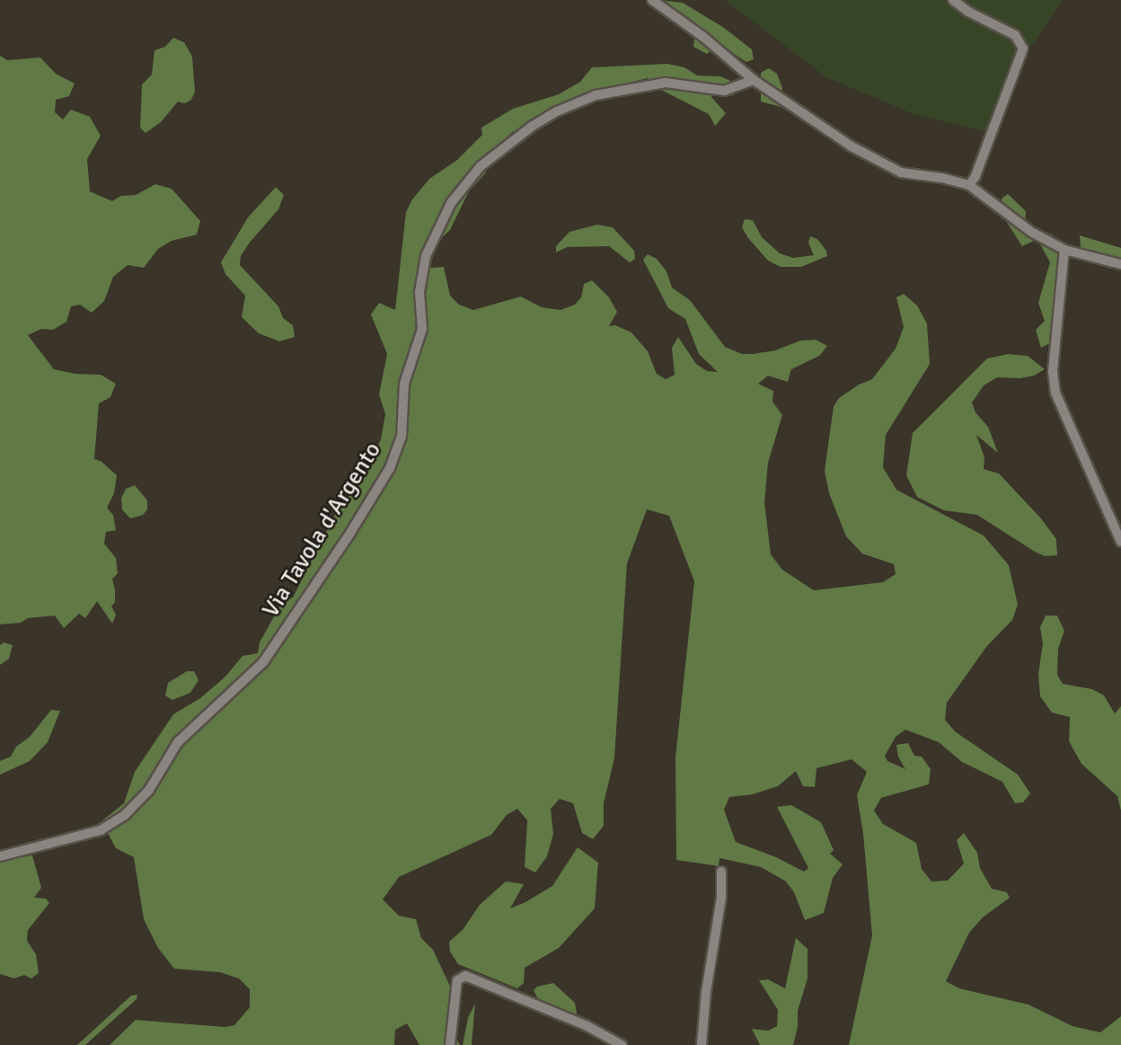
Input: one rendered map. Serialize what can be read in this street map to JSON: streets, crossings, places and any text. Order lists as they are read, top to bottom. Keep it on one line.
{"streets":{"street":["Via Tavola d'Argento"]}}
